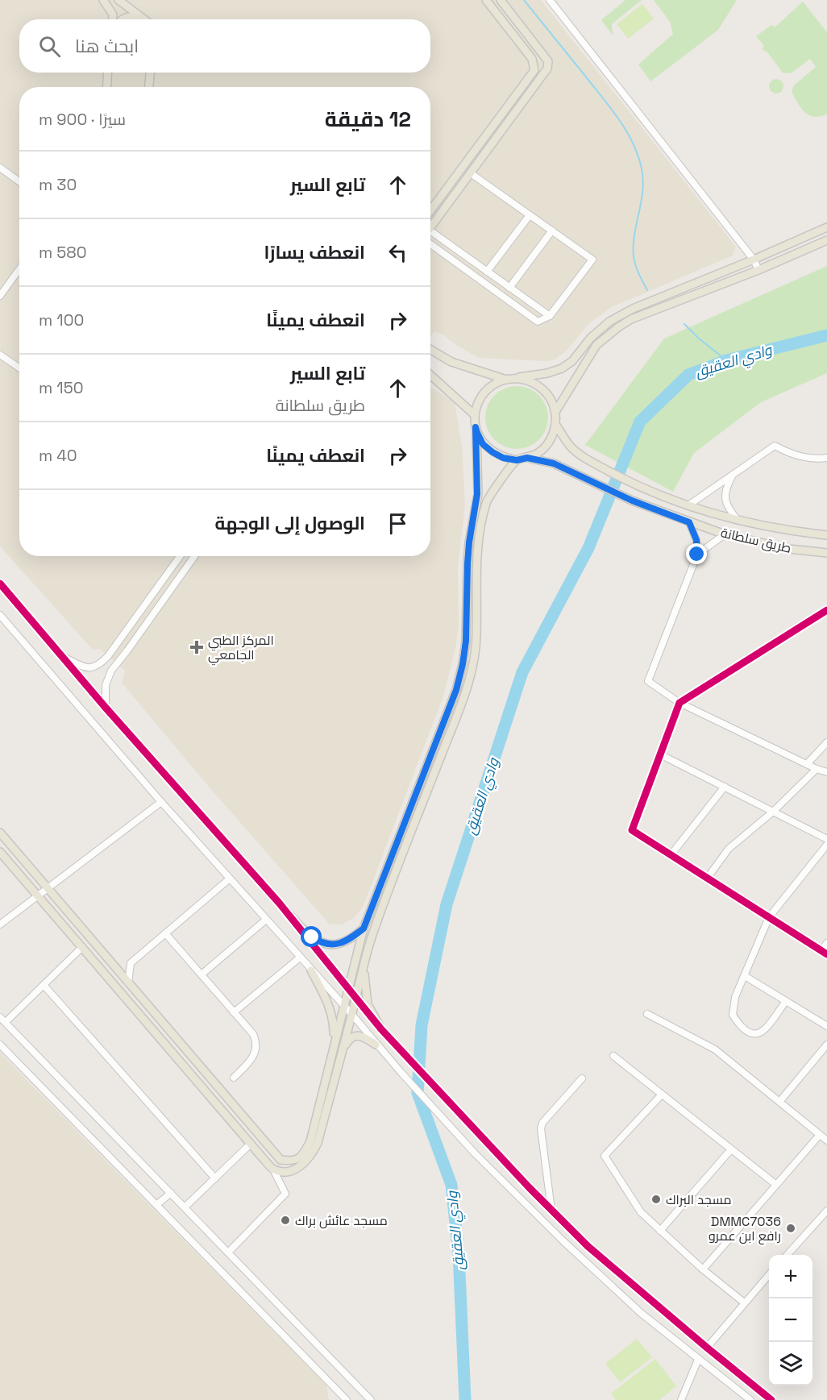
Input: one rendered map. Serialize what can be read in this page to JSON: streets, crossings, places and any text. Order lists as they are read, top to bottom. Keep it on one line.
{"streets":{"main road":["طريق سلطانة"]},"water":["وادي العقيق"],"places":{"health":["المركز الطبي الجامعي"],"other":["مسجد البراك","مسجد عائش براك","DMMC7036 رافع ابن عمرو"]},"page":{"search":"ابحث هنا","heading":["12 دقيقة","سيرًا · 900 m"],"list":[["تابع السير","30 m"],["انعطف يسارًا","580 m"],["انعطف يمينًا","100 m"],["تابع السير","طريق سلطانة","150 m"],["انعطف يمينًا","40 m"],"الوصول إلى الوجهة"],"map_buttons":["+","−"]}}
